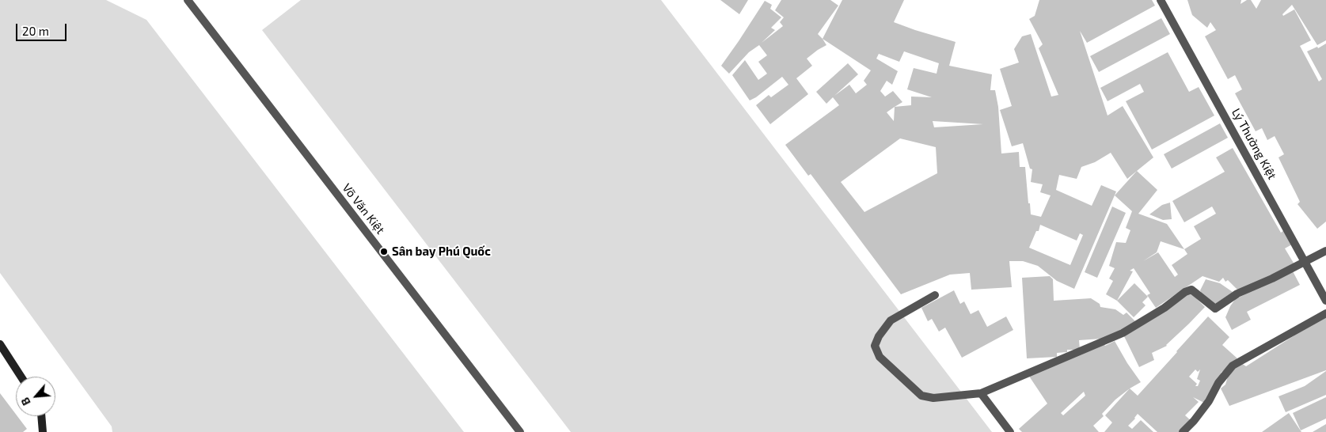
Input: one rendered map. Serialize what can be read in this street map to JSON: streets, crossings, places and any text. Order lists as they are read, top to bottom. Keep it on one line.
{"streets":{"street":["Lý Thường Kiệt","Võ Văn Kiệt"]},"places":["Sân bay Phú Quốc"],"scale_bar":"20 m","north":"bottom left"}
